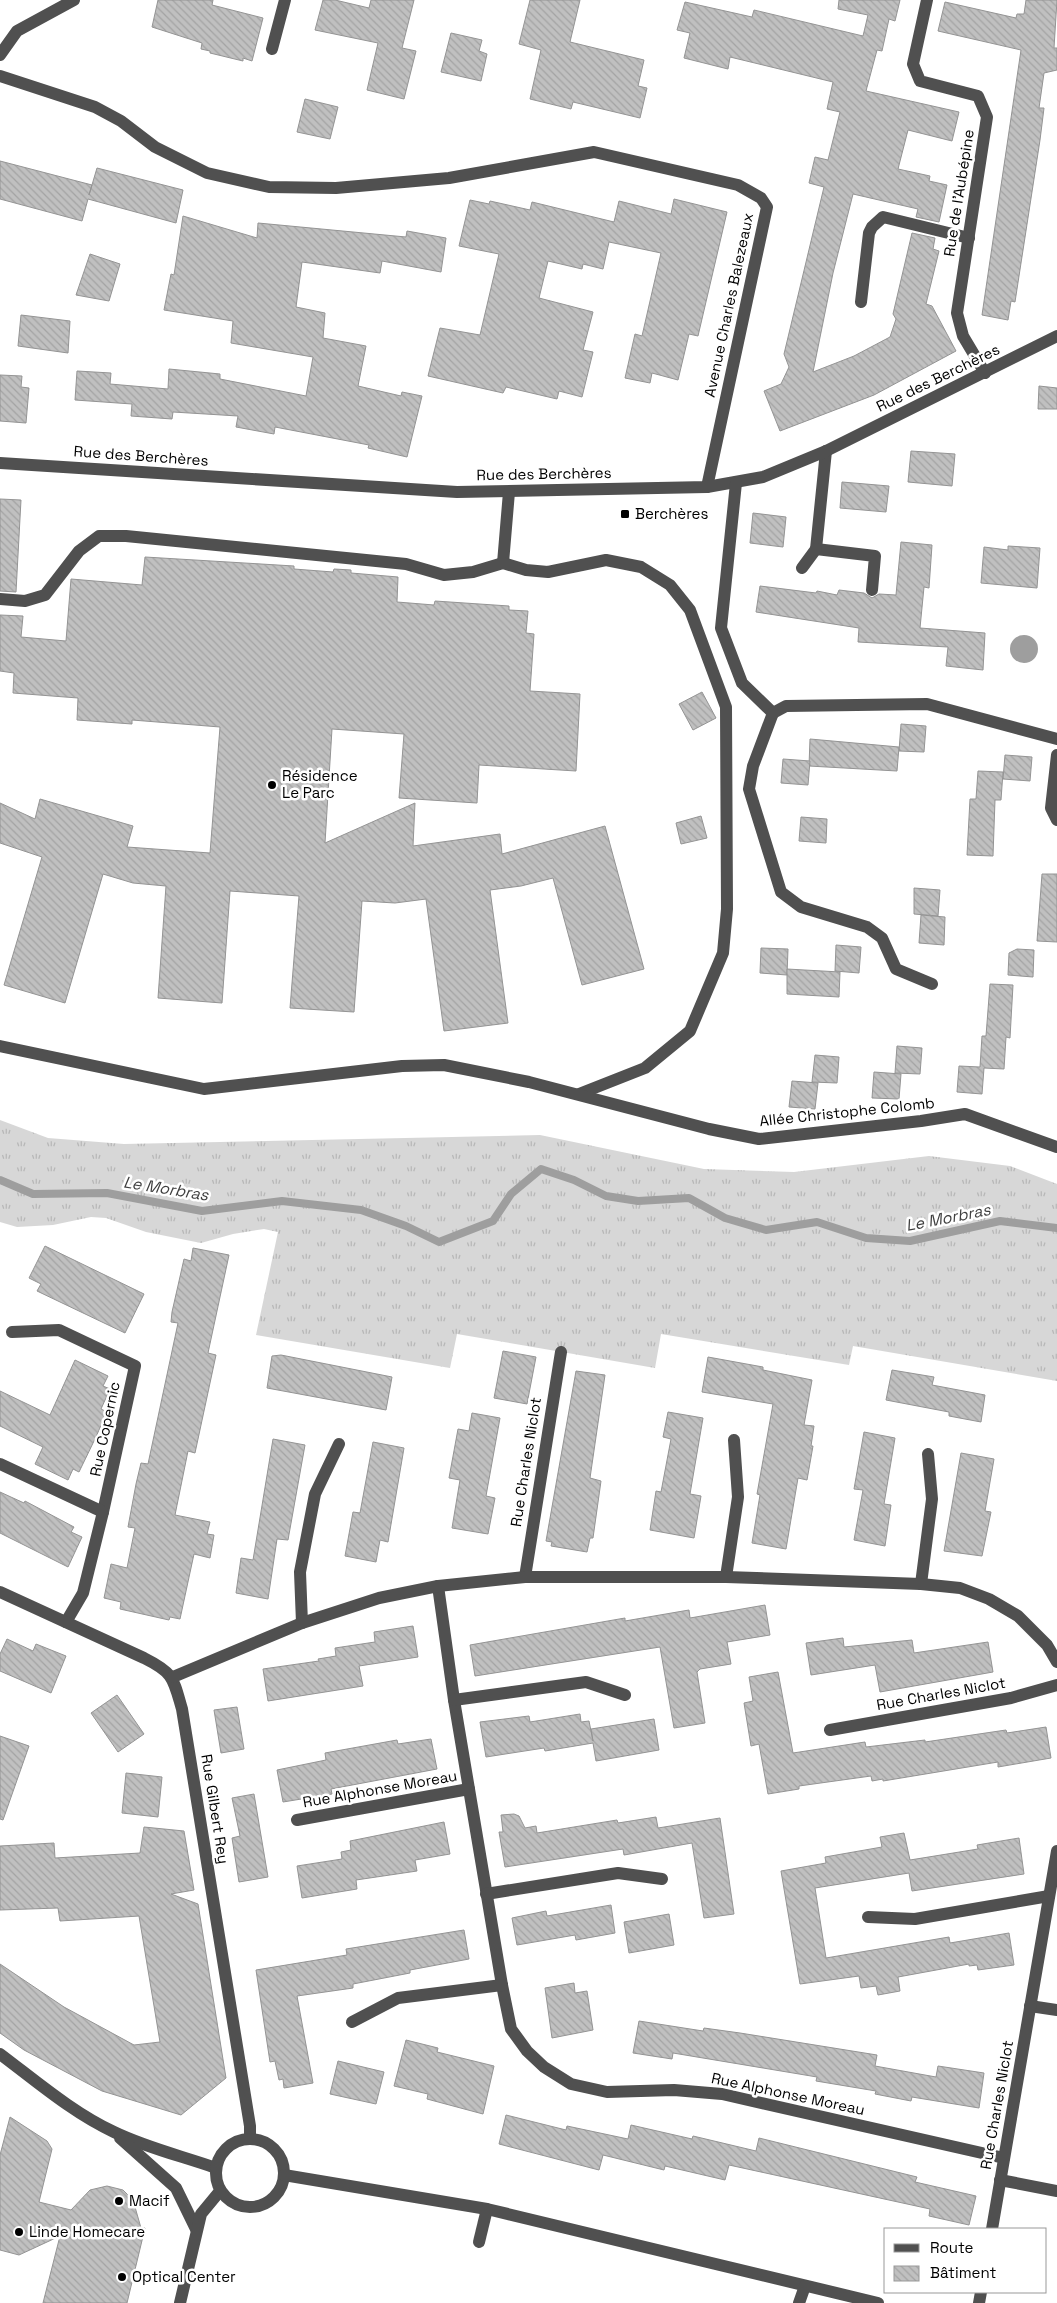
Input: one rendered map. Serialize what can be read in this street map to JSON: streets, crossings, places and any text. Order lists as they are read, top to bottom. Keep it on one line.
{"streets":{"street":["Rue de l'Aubépine","Avenue Charles Balezeaux","Rue des Berchères","Allée Christophe Colomb","Rue Copernic","Rue Charles Niclot","Rue Alphonse Moreau","Rue Gilbert Rey"]},"crossings":[["Rue de l'Aubépine","Rue des Berchères"],["Avenue Charles Balezeaux","Rue des Berchères"],["Rue Charles Niclot","Rue Alphonse Moreau"]],"water":["Le Morbras"],"places":{"transit":["Berchères"],"other":["Résidence Le Parc","Macif","Linde Homecare","Optical Center"]},"legend":["Route","Bâtiment"]}
